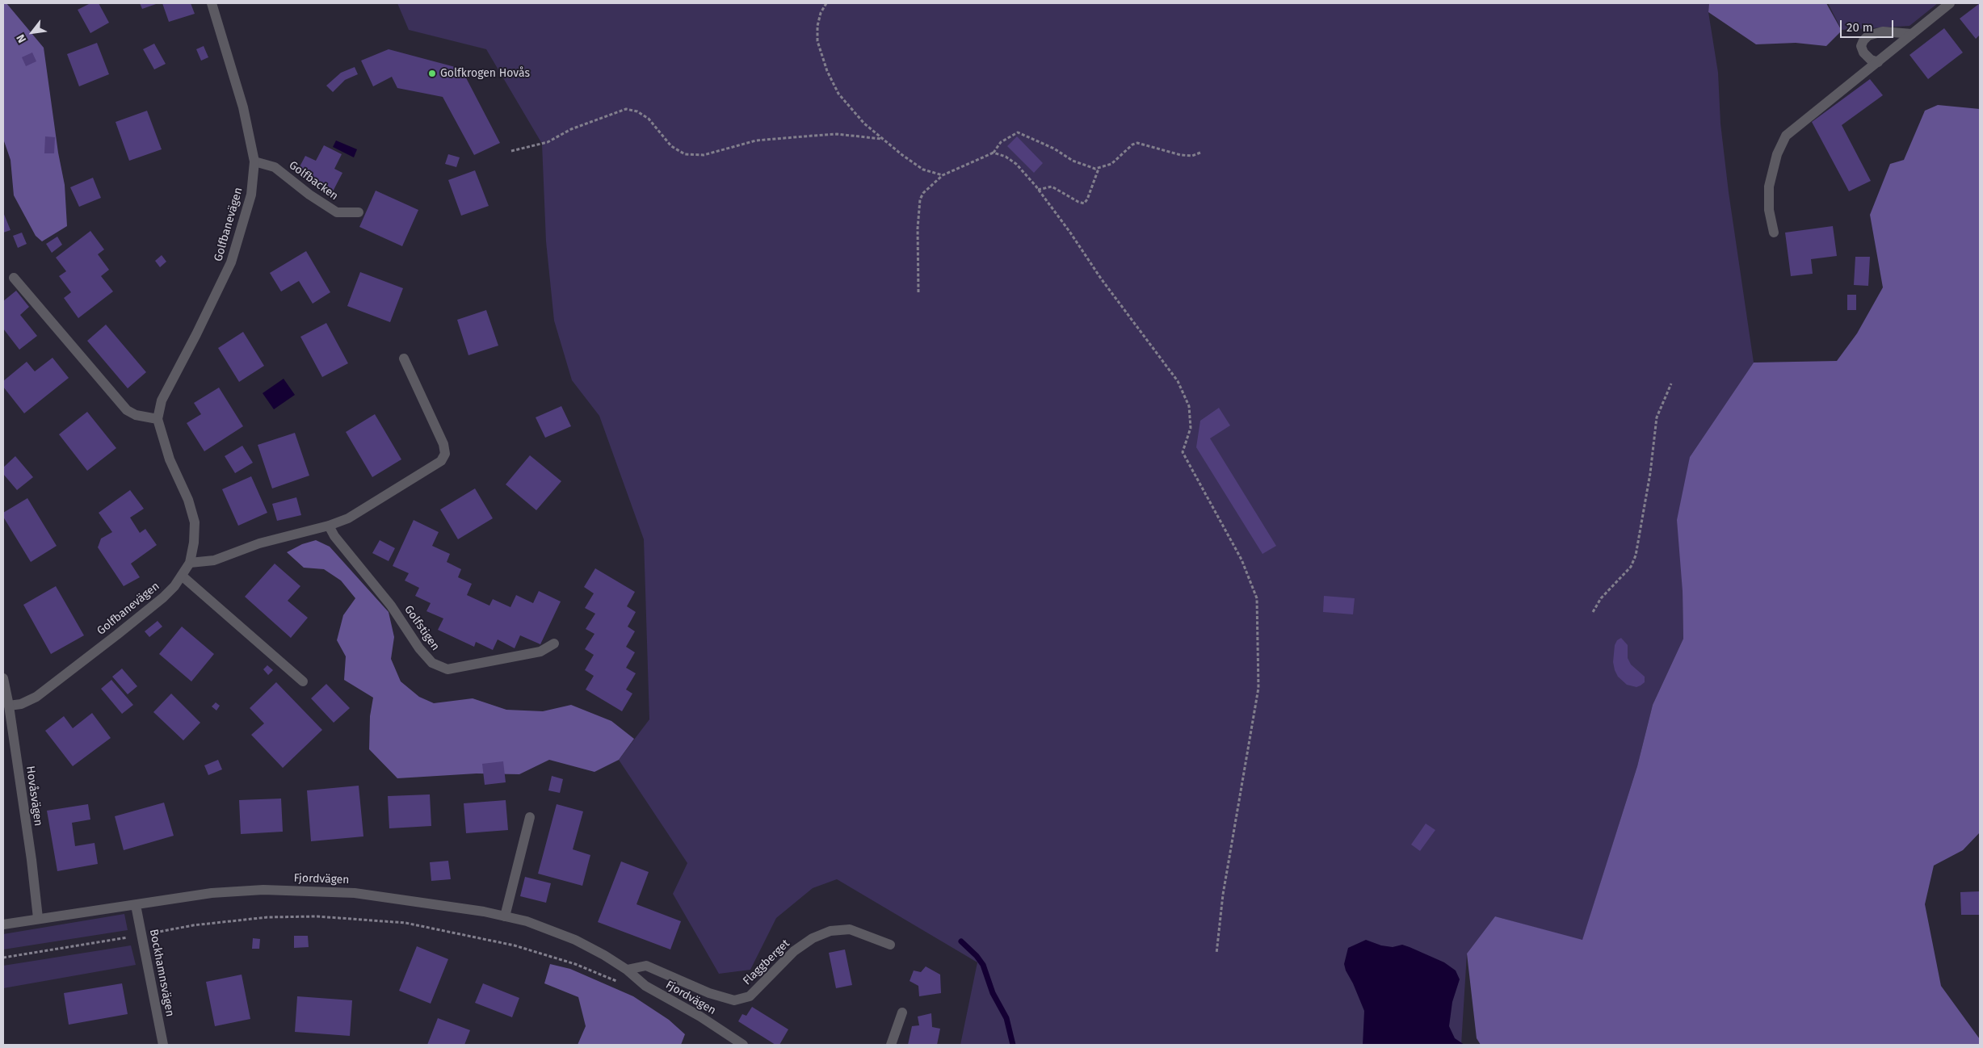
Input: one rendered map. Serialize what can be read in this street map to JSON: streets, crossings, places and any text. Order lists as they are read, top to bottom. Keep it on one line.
{"streets":{"street":["Golfbacken","Golfbanevägen","Golfstigen","Hovåsvägen","Fjordvägen","Flaggberget","Bockhamnsvägen"]},"crossings":[["Golfbacken","Golfbanevägen"],["Golfbanevägen","Hovåsvägen"],["Hovåsvägen","Fjordvägen"],["Fjordvägen","Flaggberget"],["Fjordvägen","Bockhamnsvägen"]],"places":["Golfkrogen Hovås"],"scale_bar":"20 m","north":"bottom left"}
